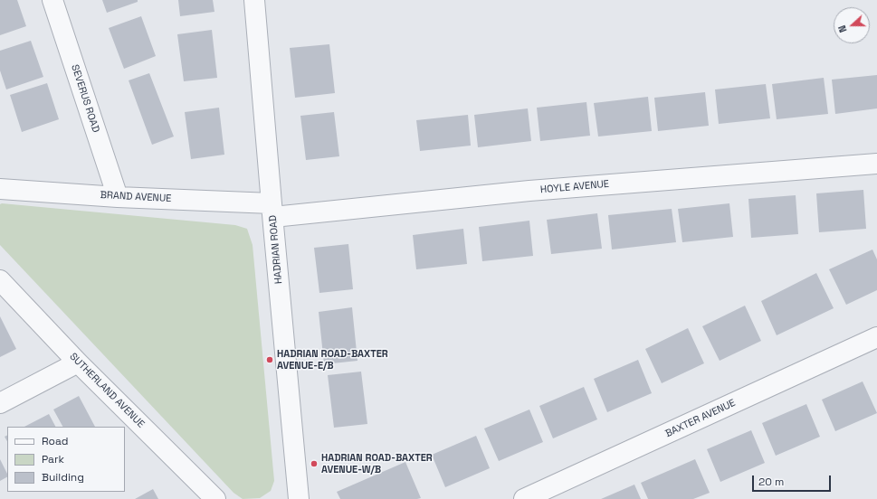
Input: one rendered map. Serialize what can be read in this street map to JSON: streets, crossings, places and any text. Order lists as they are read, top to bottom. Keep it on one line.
{"streets":{"street":["SEVERUS ROAD","HOYLE AVENUE","BRAND AVENUE","HADRIAN ROAD","SUTHERLAND AVENUE","BAXTER AVENUE"]},"crossings":[["SEVERUS ROAD","BRAND AVENUE"],["HOYLE AVENUE","BRAND AVENUE"],["HOYLE AVENUE","HADRIAN ROAD"],["BRAND AVENUE","HADRIAN ROAD"]],"places":["HADRIAN ROAD-BAXTER AVENUE-E/B","HADRIAN ROAD-BAXTER AVENUE-W/B"],"legend":["Road","Park","Building"],"scale_bar":"20 m","north":"left"}
